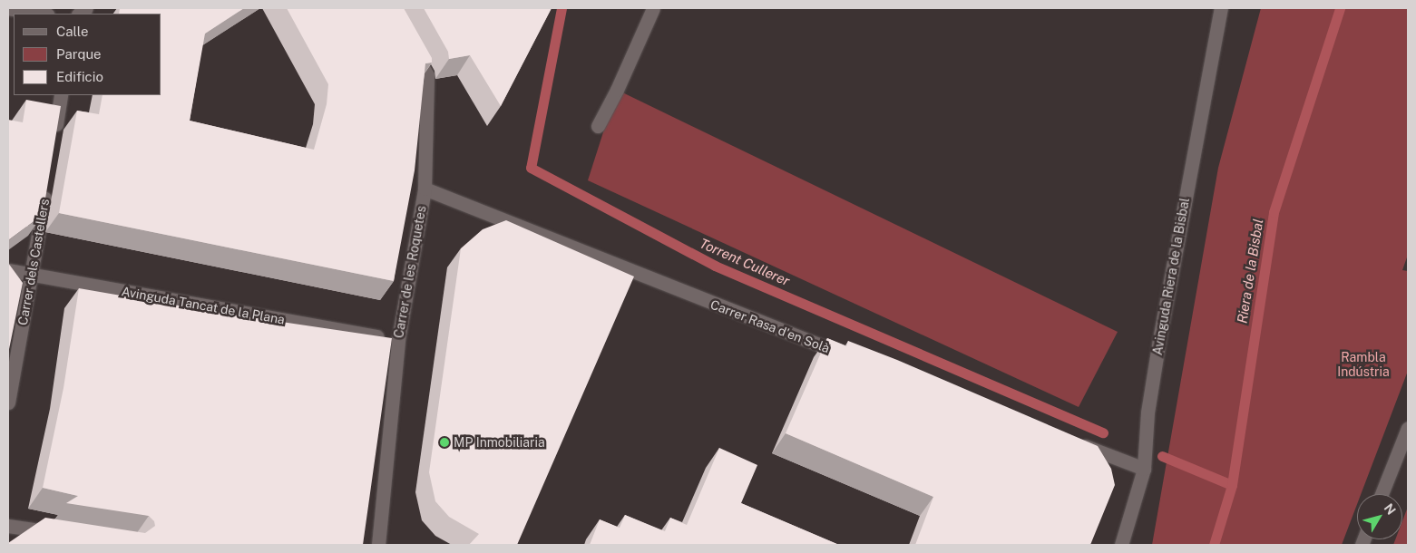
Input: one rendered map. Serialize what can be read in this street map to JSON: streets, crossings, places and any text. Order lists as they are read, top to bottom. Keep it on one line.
{"streets":{"street":["Carrer dels Castellers","Carrer de les Roquetes","Avinguda Riera de la Bisbal","Avinguda Tancat de la Plana","Carrer Rasa d'en Solà"]},"crossings":[["Carrer dels Castellers","Avinguda Tancat de la Plana"],["Carrer de les Roquetes","Avinguda Tancat de la Plana"],["Carrer de les Roquetes","Carrer Rasa d'en Solà"]],"water":["Torrent Cullerer","Riera de la Bisbal"],"parks":["Rambla Indústria"],"places":["MP Inmobiliaria"],"legend":["Calle","Parque","Edificio"],"north":"top right"}
